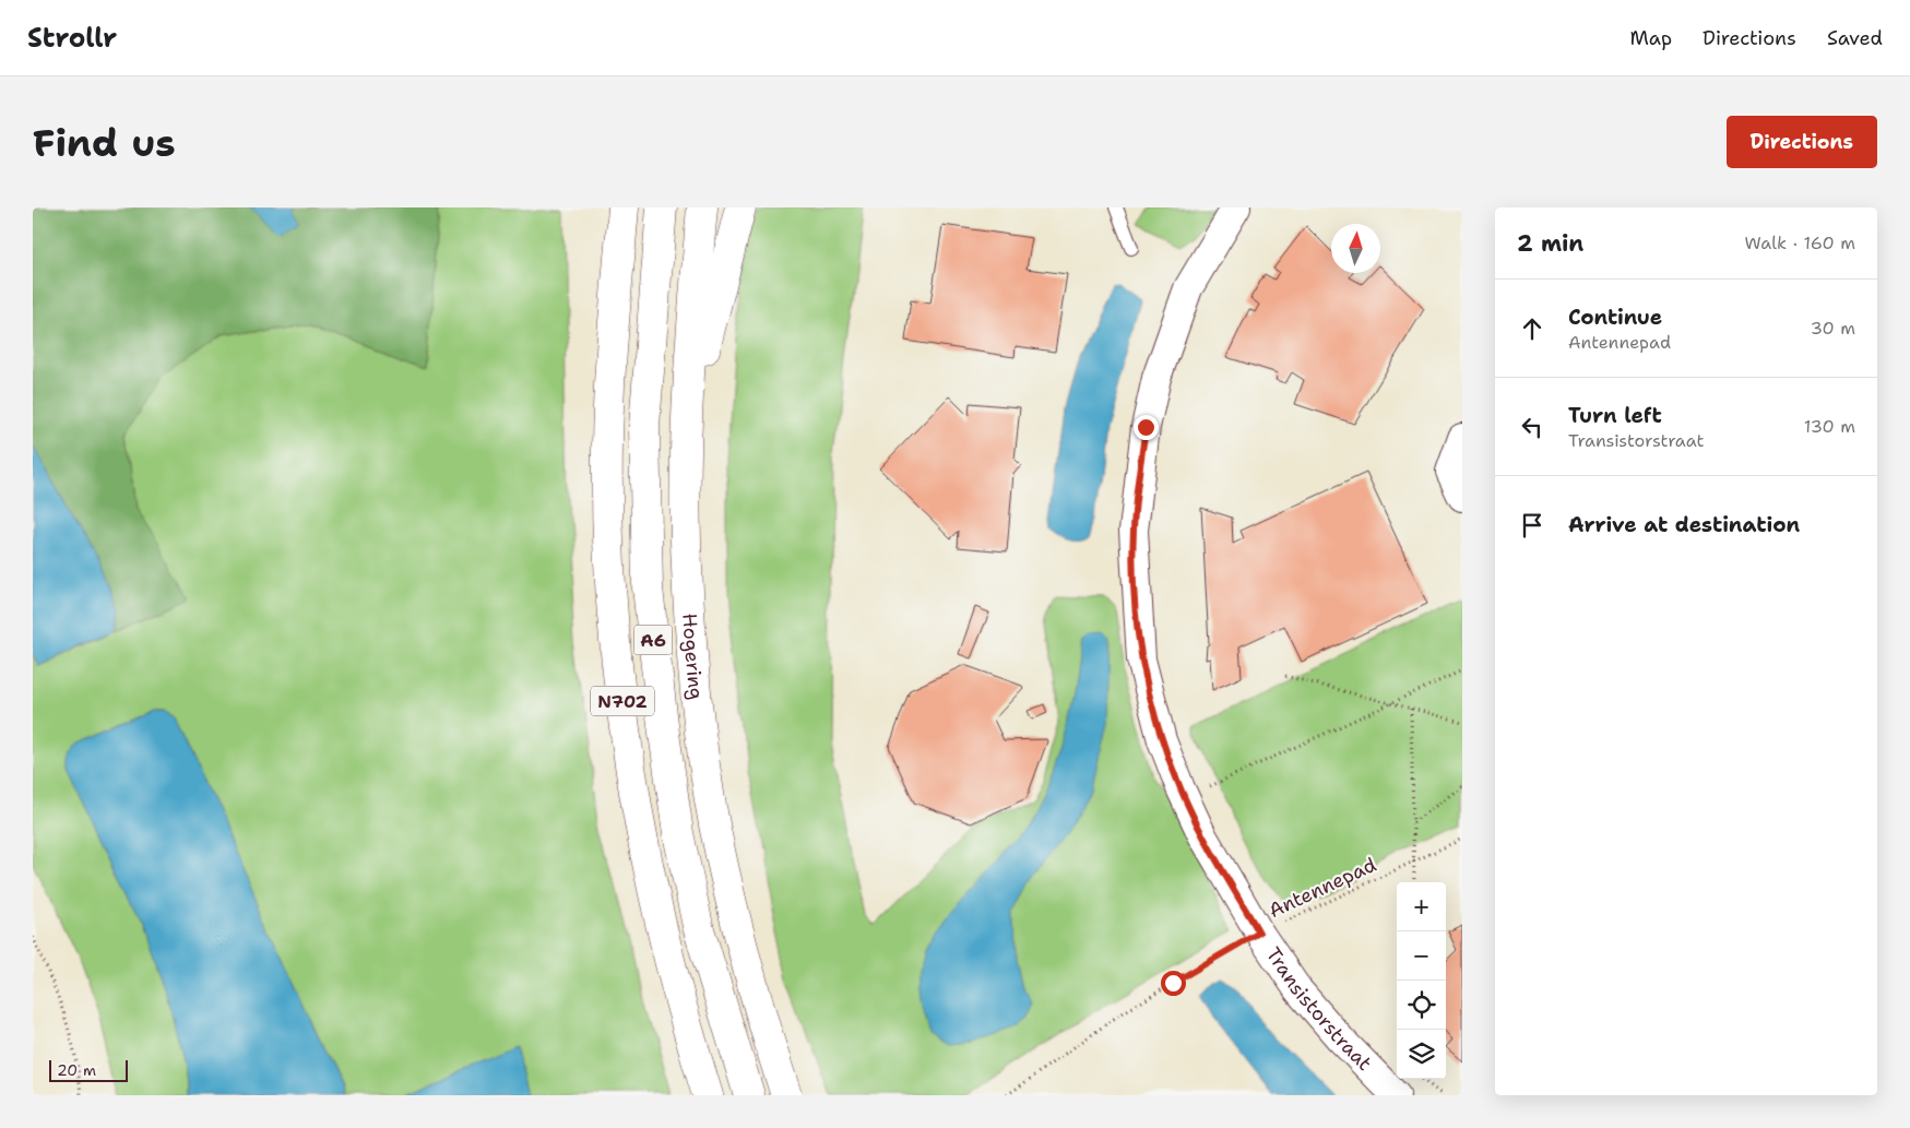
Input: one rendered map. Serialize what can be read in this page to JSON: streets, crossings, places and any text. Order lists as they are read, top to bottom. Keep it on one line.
{"streets":{"highway":["A6","Hogering","N702"],"street":["Transistorstraat"],"path":["Antennepad"]},"crossings":[["Antennepad","Transistorstraat"]],"scale_bar":"20 m","north":"top","page":{"header":"Strollr","nav":["Map","Directions","Saved"],"buttons":"Directions","title":"Find us","heading":["2 min","Walk · 160 m"],"list":[["Continue","Antennepad","30 m"],["Turn left","Transistorstraat","130 m"],"Arrive at destination"],"map_buttons":["+","−"],"scale":"20 m"}}
